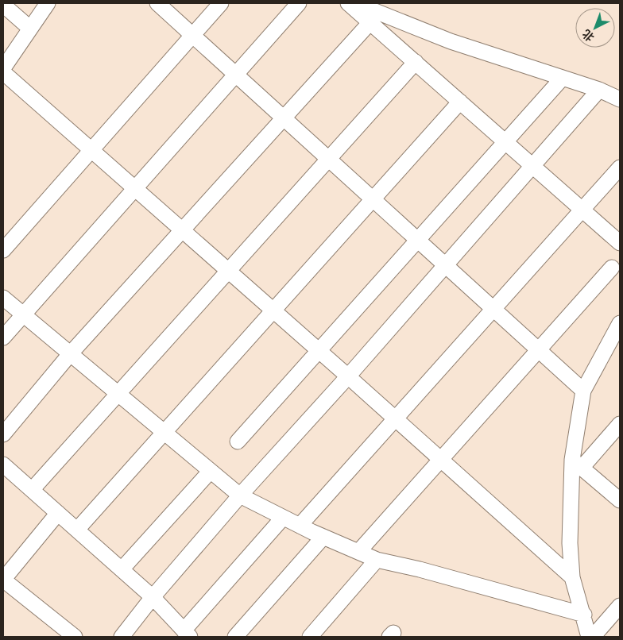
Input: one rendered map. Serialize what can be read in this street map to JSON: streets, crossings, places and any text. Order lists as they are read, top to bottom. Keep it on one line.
{"north":"bottom left"}
